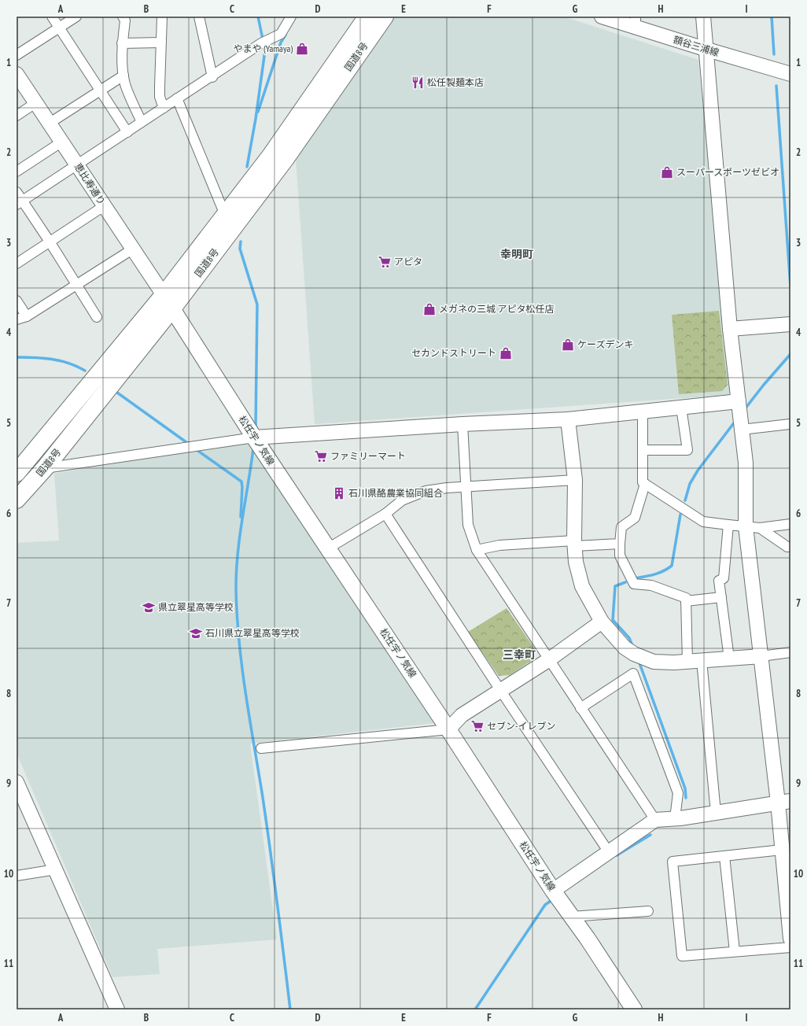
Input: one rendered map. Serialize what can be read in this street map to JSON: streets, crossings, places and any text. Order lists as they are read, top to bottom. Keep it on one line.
{"streets":{"highway":["国道8号"],"main road":["松任宇ノ気線"],"street":["額谷三浦線","恵比寿通り"]},"crossings":[["国道8号","恵比寿通り"],["国道8号","松任宇ノ気線"],["恵比寿通り","松任宇ノ気線"]],"districts":["幸明町","三幸町"],"places":{"shop":["やまや (Yamaya)","スーパースポーツゼビオ","メガネの三城 アピタ松任店","ケーズデンキ","セカンドストリート"],"restaurant":["松任製麺本店"],"supermarket":["アピタ","ファミリーマート","セブン-イレブン"],"building":["石川県酪農業協同組合"],"school or university":["県立翠星高等学校","石川県立翠星高等学校"]},"grid":{"columns":["A","B","C","D","E","F","G","H","I"],"rows":["1","2","3","4","5","6","7","8","9","10","11"]}}
